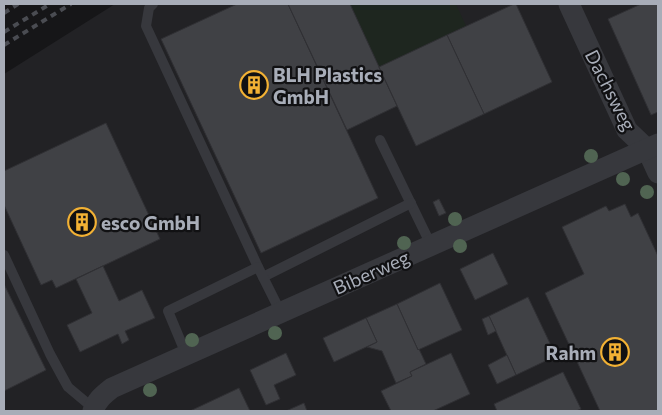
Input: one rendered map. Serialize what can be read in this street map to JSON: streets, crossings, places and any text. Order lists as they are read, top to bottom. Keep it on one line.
{"streets":{"street":["Dachsweg","Biberweg"]},"crossings":[["Dachsweg","Biberweg"]],"places":{"building":["BLH Plastics GmbH","esco GmbH","Rahm"]}}
